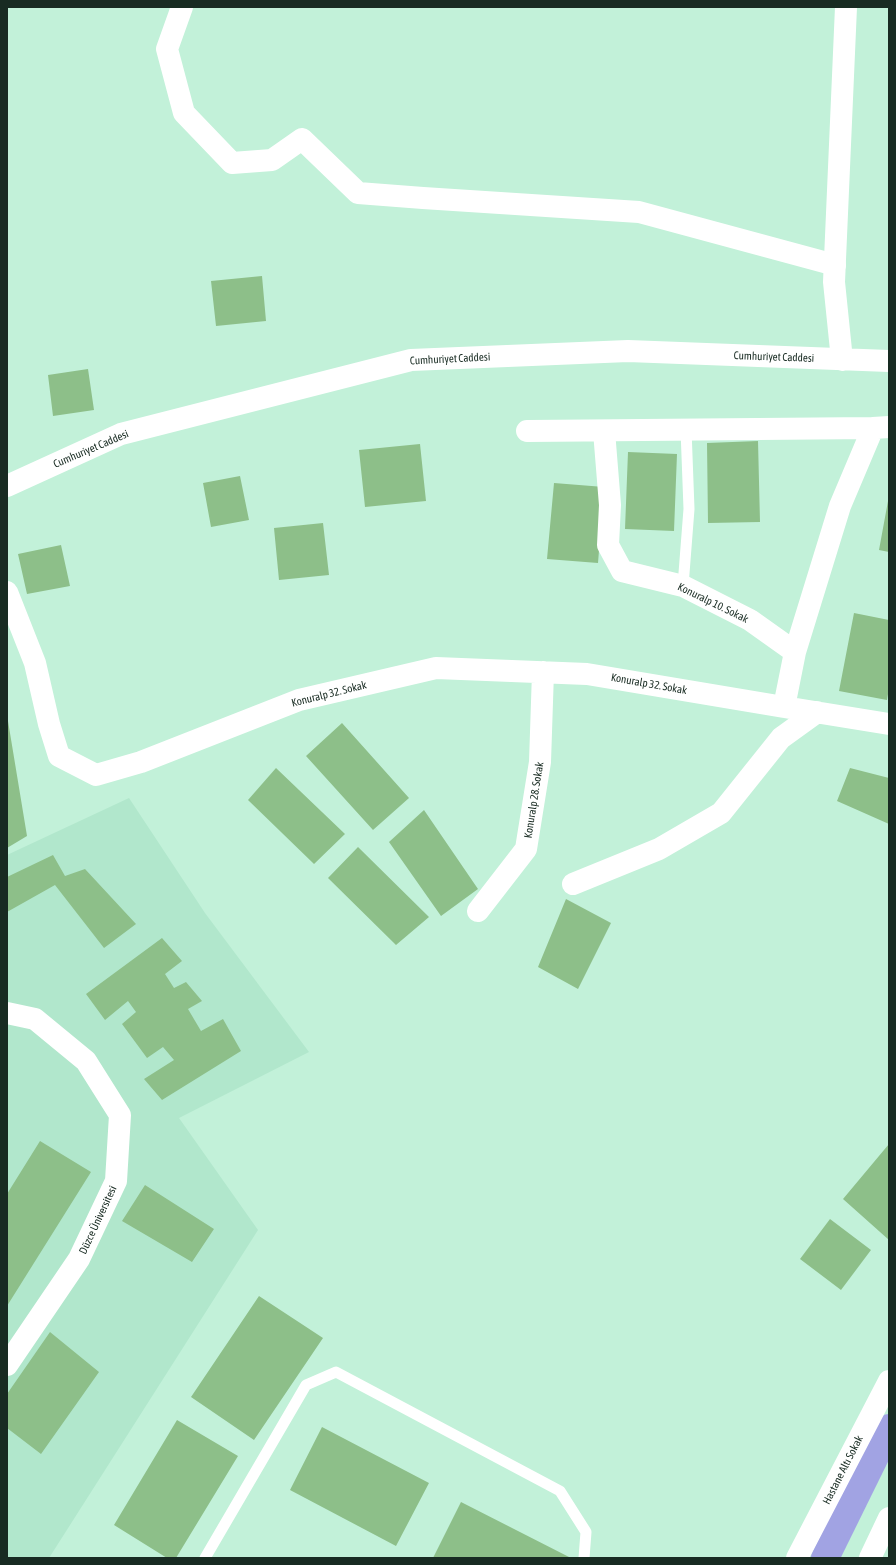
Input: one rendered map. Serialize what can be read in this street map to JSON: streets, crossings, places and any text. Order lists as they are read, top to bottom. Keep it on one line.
{"streets":{"street":["Cumhuriyet Caddesi","Konuralp 10. Sokak","Konuralp 32. Sokak","Konuralp 28. Sokak","Düzce Üniversitesi","Hastane Altı Sokak"]},"crossings":[["Konuralp 32. Sokak","Konuralp 28. Sokak"]]}
